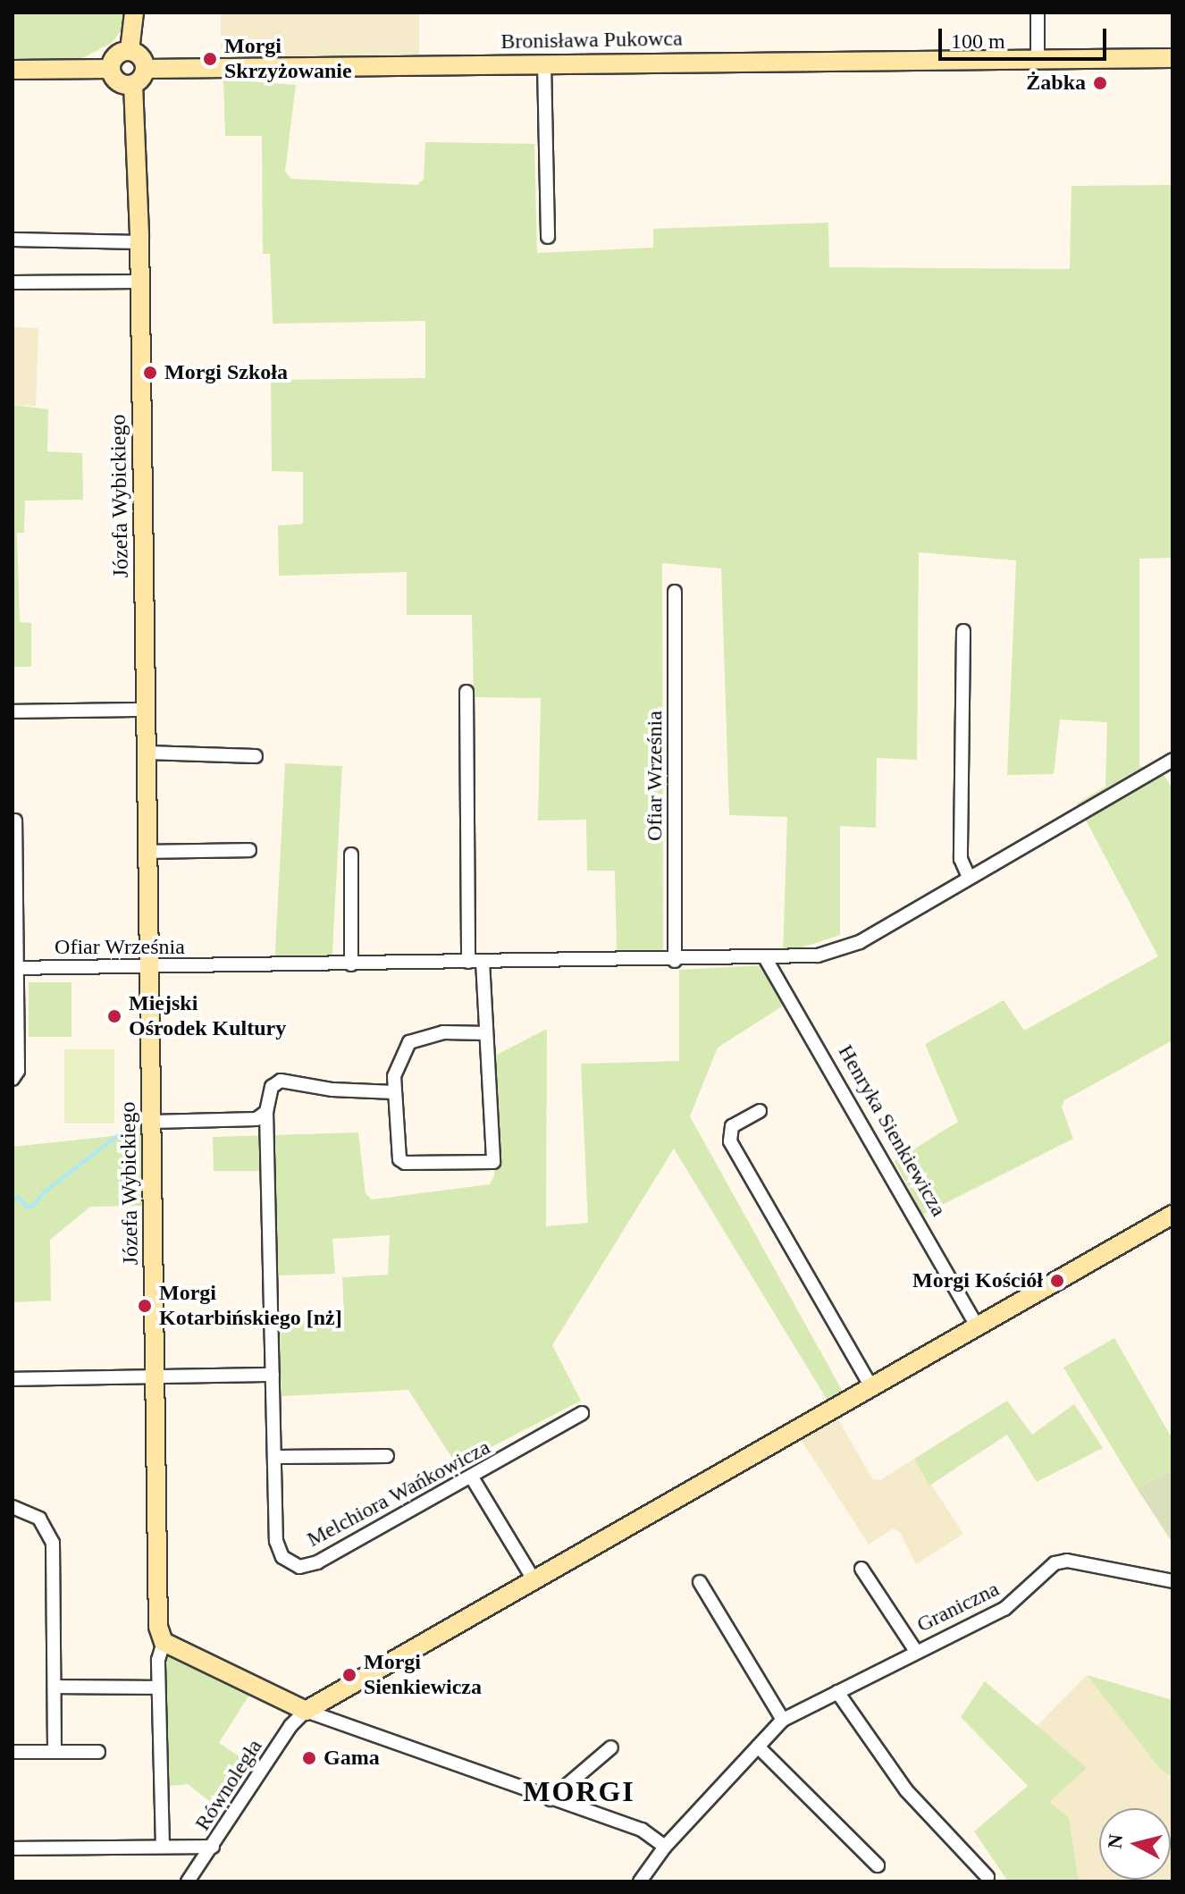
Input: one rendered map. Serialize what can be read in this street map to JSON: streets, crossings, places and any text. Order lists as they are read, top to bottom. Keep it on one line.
{"streets":{"street":["Bronisława Pukowca","Józefa Wybickiego","Ofiar Września","Henryka Sienkiewicza","Melchiora Wańkowicza","Graniczna","Równoległa"]},"crossings":[["Bronisława Pukowca","Józefa Wybickiego"],["Józefa Wybickiego","Ofiar Września"],["Ofiar Września","Henryka Sienkiewicza"]],"districts":["MORGI"],"places":["Morgi Skrzyżowanie","Żabka","Morgi Szkoła","Miejski Ośrodek Kultury","Morgi Kościół","Morgi Kotarbińskiego [nż]","Morgi Sienkiewicza","Gama"],"scale_bar":"100 m","north":"left"}
